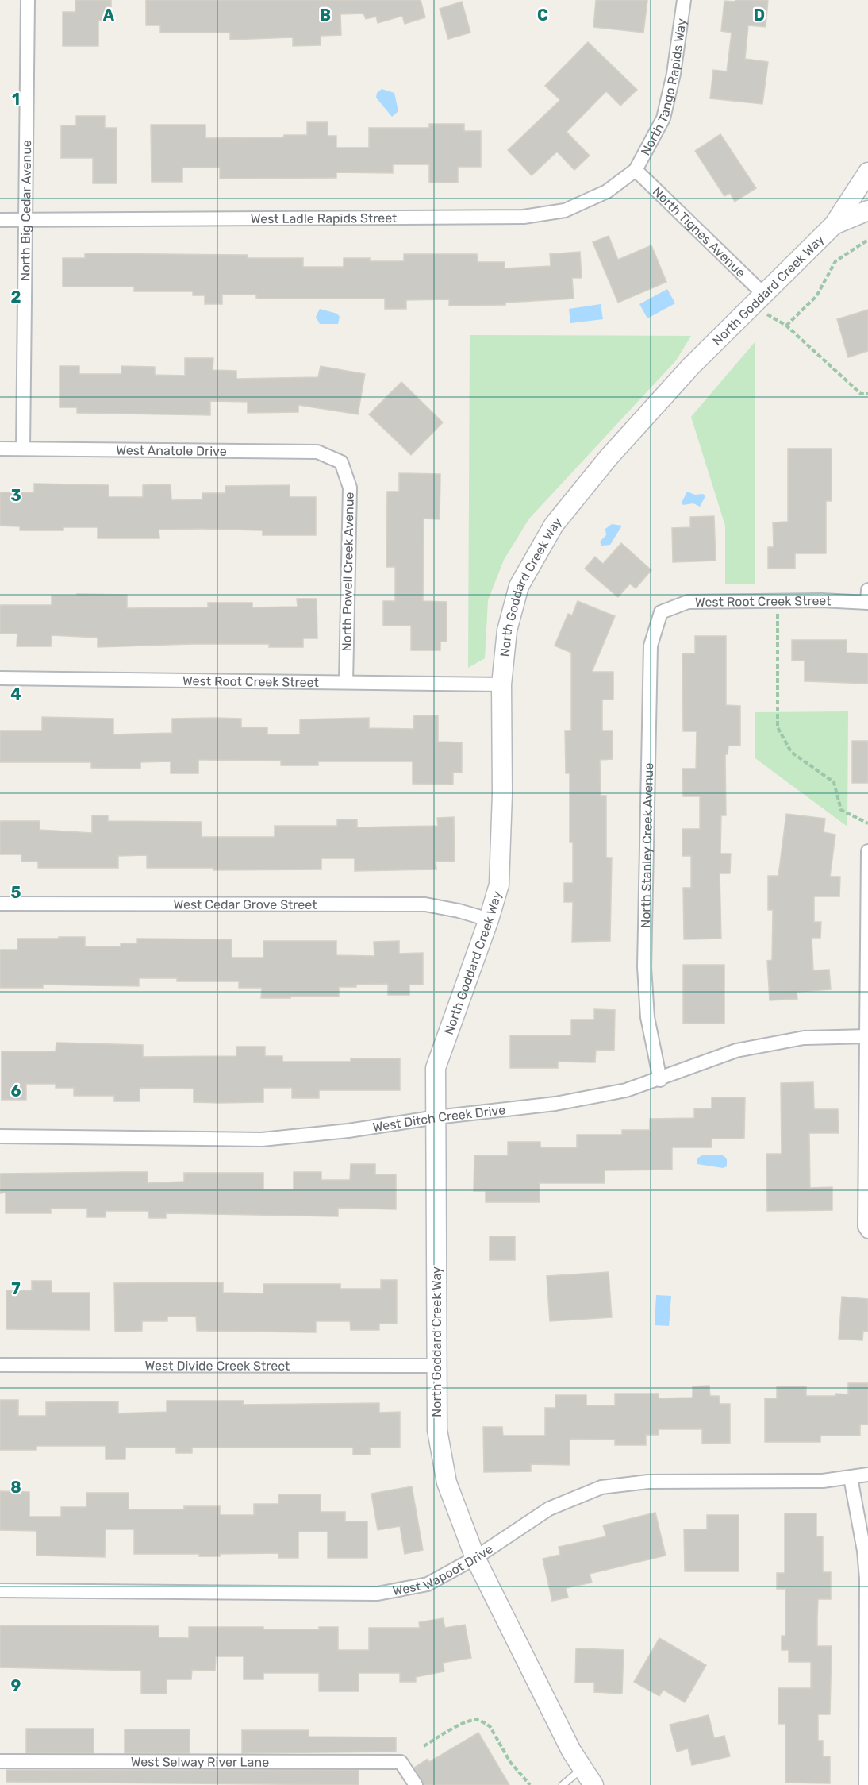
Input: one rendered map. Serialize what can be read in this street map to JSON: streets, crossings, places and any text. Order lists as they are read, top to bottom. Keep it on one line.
{"streets":{"street":["North Tango Rapids Way","North Big Cedar Avenue","West Ladle Rapids Street","North Tignes Avenue","North Goddard Creek Way","West Anatole Drive","North Powell Creek Avenue","West Root Creek Street","North Stanley Creek Avenue","West Cedar Grove Street","West Ditch Creek Drive","West Divide Creek Street","West Wapoot Drive","West Selway River Lane"]},"crossings":[["North Tango Rapids Way","West Ladle Rapids Street"],["North Tango Rapids Way","North Tignes Avenue"],["North Big Cedar Avenue","West Ladle Rapids Street"],["North Big Cedar Avenue","West Anatole Drive"],["West Ladle Rapids Street","North Tignes Avenue"],["North Tignes Avenue","North Goddard Creek Way"],["North Goddard Creek Way","West Root Creek Street"],["North Goddard Creek Way","West Cedar Grove Street"],["North Goddard Creek Way","West Ditch Creek Drive"],["North Goddard Creek Way","West Divide Creek Street"],["North Goddard Creek Way","West Wapoot Drive"],["West Anatole Drive","North Powell Creek Avenue"],["North Powell Creek Avenue","West Root Creek Street"],["West Root Creek Street","North Stanley Creek Avenue"],["North Stanley Creek Avenue","West Ditch Creek Drive"]],"grid":{"columns":["A","B","C","D"],"rows":["1","2","3","4","5","6","7","8","9"]}}
